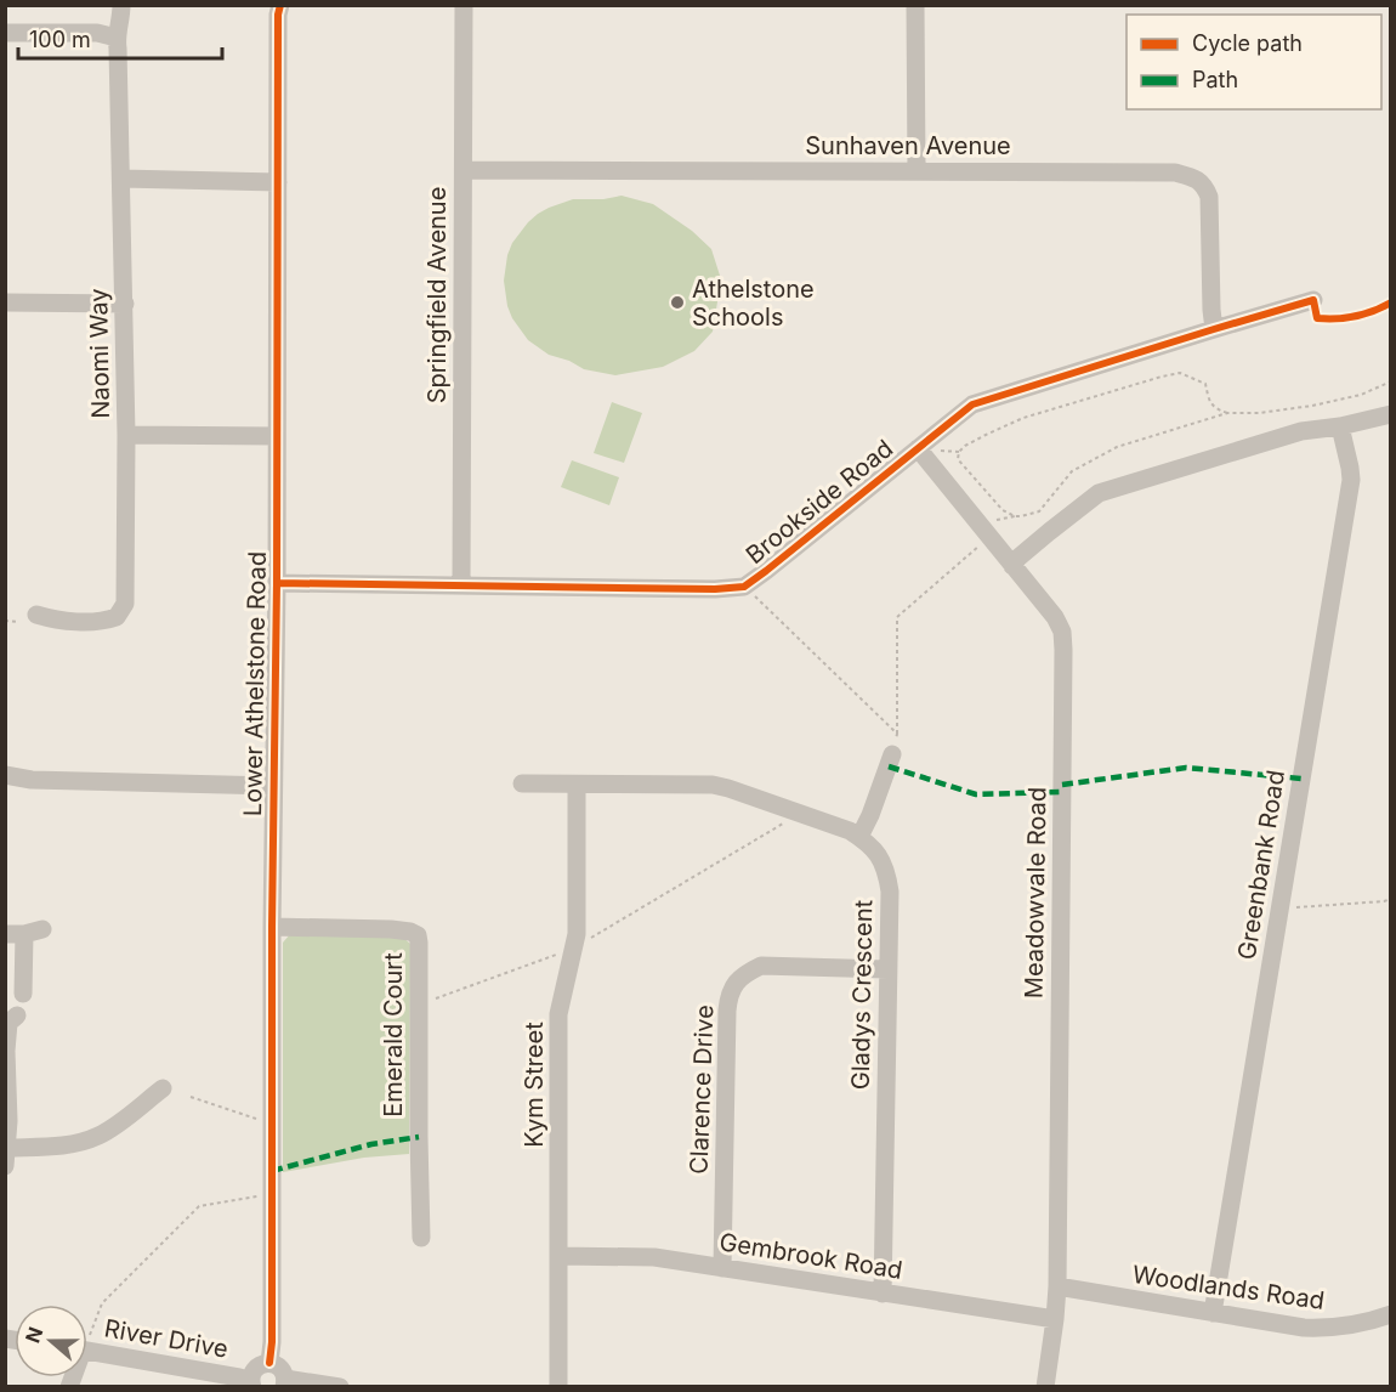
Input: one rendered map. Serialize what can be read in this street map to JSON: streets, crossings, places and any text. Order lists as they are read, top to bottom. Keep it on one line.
{"streets":{"street":["Sunhaven Avenue","Springfield Avenue","Naomi Way","Brookside Road","Lower Athelstone Road","Greenbank Road","Meadowvale Road","Gladys Crescent","Emerald Court","Kym Street","Clarence Drive","Gembrook Road","Woodlands Road","River Drive"]},"crossings":[["Sunhaven Avenue","Springfield Avenue"],["Sunhaven Avenue","Brookside Road"],["Springfield Avenue","Brookside Road"],["Brookside Road","Lower Athelstone Road"],["Brookside Road","Meadowvale Road"],["Lower Athelstone Road","Emerald Court"],["Greenbank Road","Woodlands Road"],["Meadowvale Road","Gembrook Road"],["Meadowvale Road","Woodlands Road"],["Gladys Crescent","Kym Street"],["Gladys Crescent","Clarence Drive"],["Gladys Crescent","Gembrook Road"],["Kym Street","Gembrook Road"],["Clarence Drive","Gembrook Road"]],"places":["Athelstone Schools"],"legend":["Cycle path","Path"],"scale_bar":"100 m","north":"left"}
